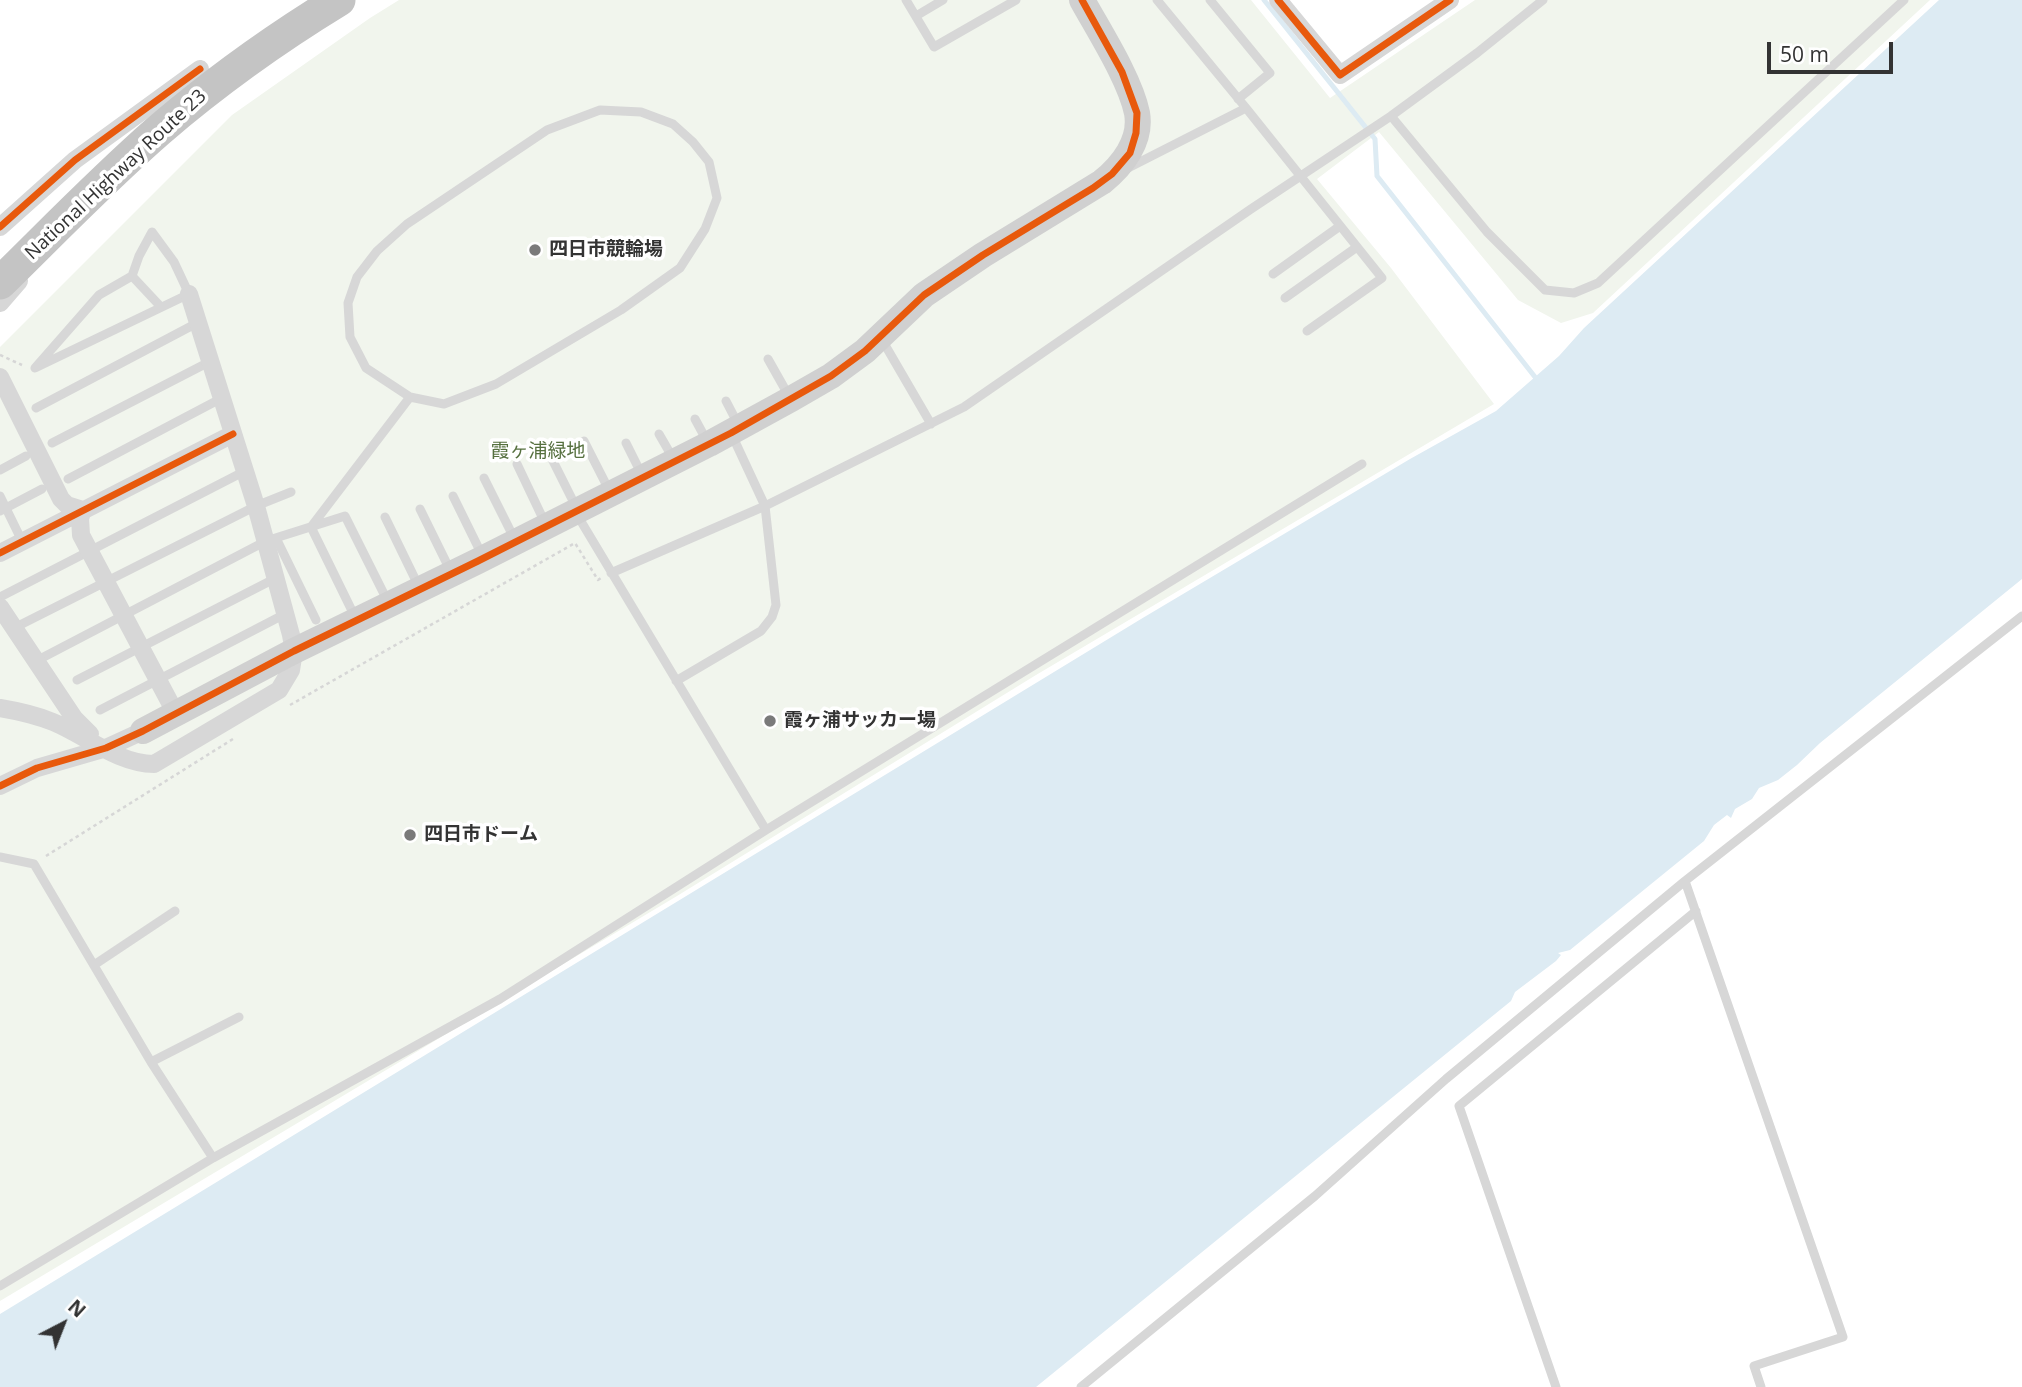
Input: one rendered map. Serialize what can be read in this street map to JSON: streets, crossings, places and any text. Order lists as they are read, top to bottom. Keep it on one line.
{"streets":{"highway":["National Highway Route 23"]},"parks":["霞ヶ浦緑地"],"places":["四日市競輪場","霞ヶ浦サッカー場","四日市ドーム"],"scale_bar":"50 m","north":"top right"}
